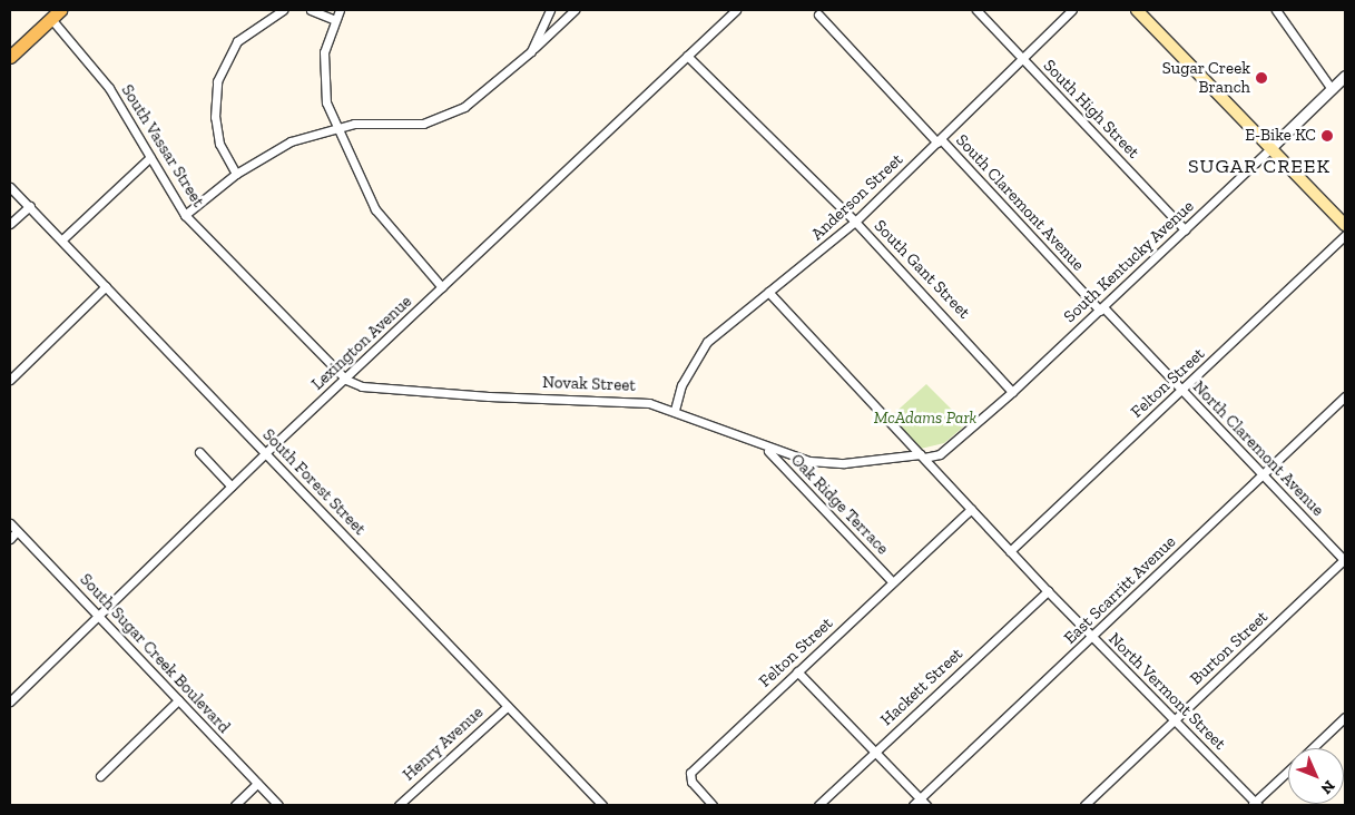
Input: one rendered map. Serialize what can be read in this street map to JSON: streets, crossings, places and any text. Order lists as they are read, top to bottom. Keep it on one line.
{"streets":{"street":["South High Street","South Vassar Street","Anderson Street","South Claremont Avenue","South Kentucky Avenue","South Gant Street","Lexington Avenue","Felton Street","Novak Street","North Claremont Avenue","South Forest Street","Oak Ridge Terrace","East Scarritt Avenue","Burton Street","South Sugar Creek Boulevard","Hackett Street","North Vermont Street","Henry Avenue"]},"crossings":[["South High Street","Anderson Street"],["South High Street","South Kentucky Avenue"],["South Vassar Street","Lexington Avenue"],["South Vassar Street","Novak Street"],["Anderson Street","South Claremont Avenue"],["Anderson Street","South Gant Street"],["Anderson Street","Novak Street"],["Anderson Street","North Vermont Street"],["South Claremont Avenue","South Kentucky Avenue"],["South Claremont Avenue","North Claremont Avenue"],["South Kentucky Avenue","South Gant Street"],["South Kentucky Avenue","Novak Street"],["South Kentucky Avenue","North Claremont Avenue"],["South Kentucky Avenue","North Vermont Street"],["South Gant Street","Lexington Avenue"],["Lexington Avenue","Novak Street"],["Lexington Avenue","South Forest Street"],["Lexington Avenue","South Sugar Creek Boulevard"],["Felton Street","North Claremont Avenue"],["Felton Street","Oak Ridge Terrace"],["Felton Street","North Vermont Street"],["Novak Street","Oak Ridge Terrace"],["Novak Street","North Vermont Street"],["North Claremont Avenue","East Scarritt Avenue"],["North Claremont Avenue","Burton Street"],["South Forest Street","Henry Avenue"],["East Scarritt Avenue","North Vermont Street"],["Burton Street","North Vermont Street"],["Hackett Street","North Vermont Street"]],"districts":["SUGAR CREEK"],"parks":["McAdams Park"],"places":["Sugar Creek Branch","E-Bike KC"],"north":"bottom right"}
